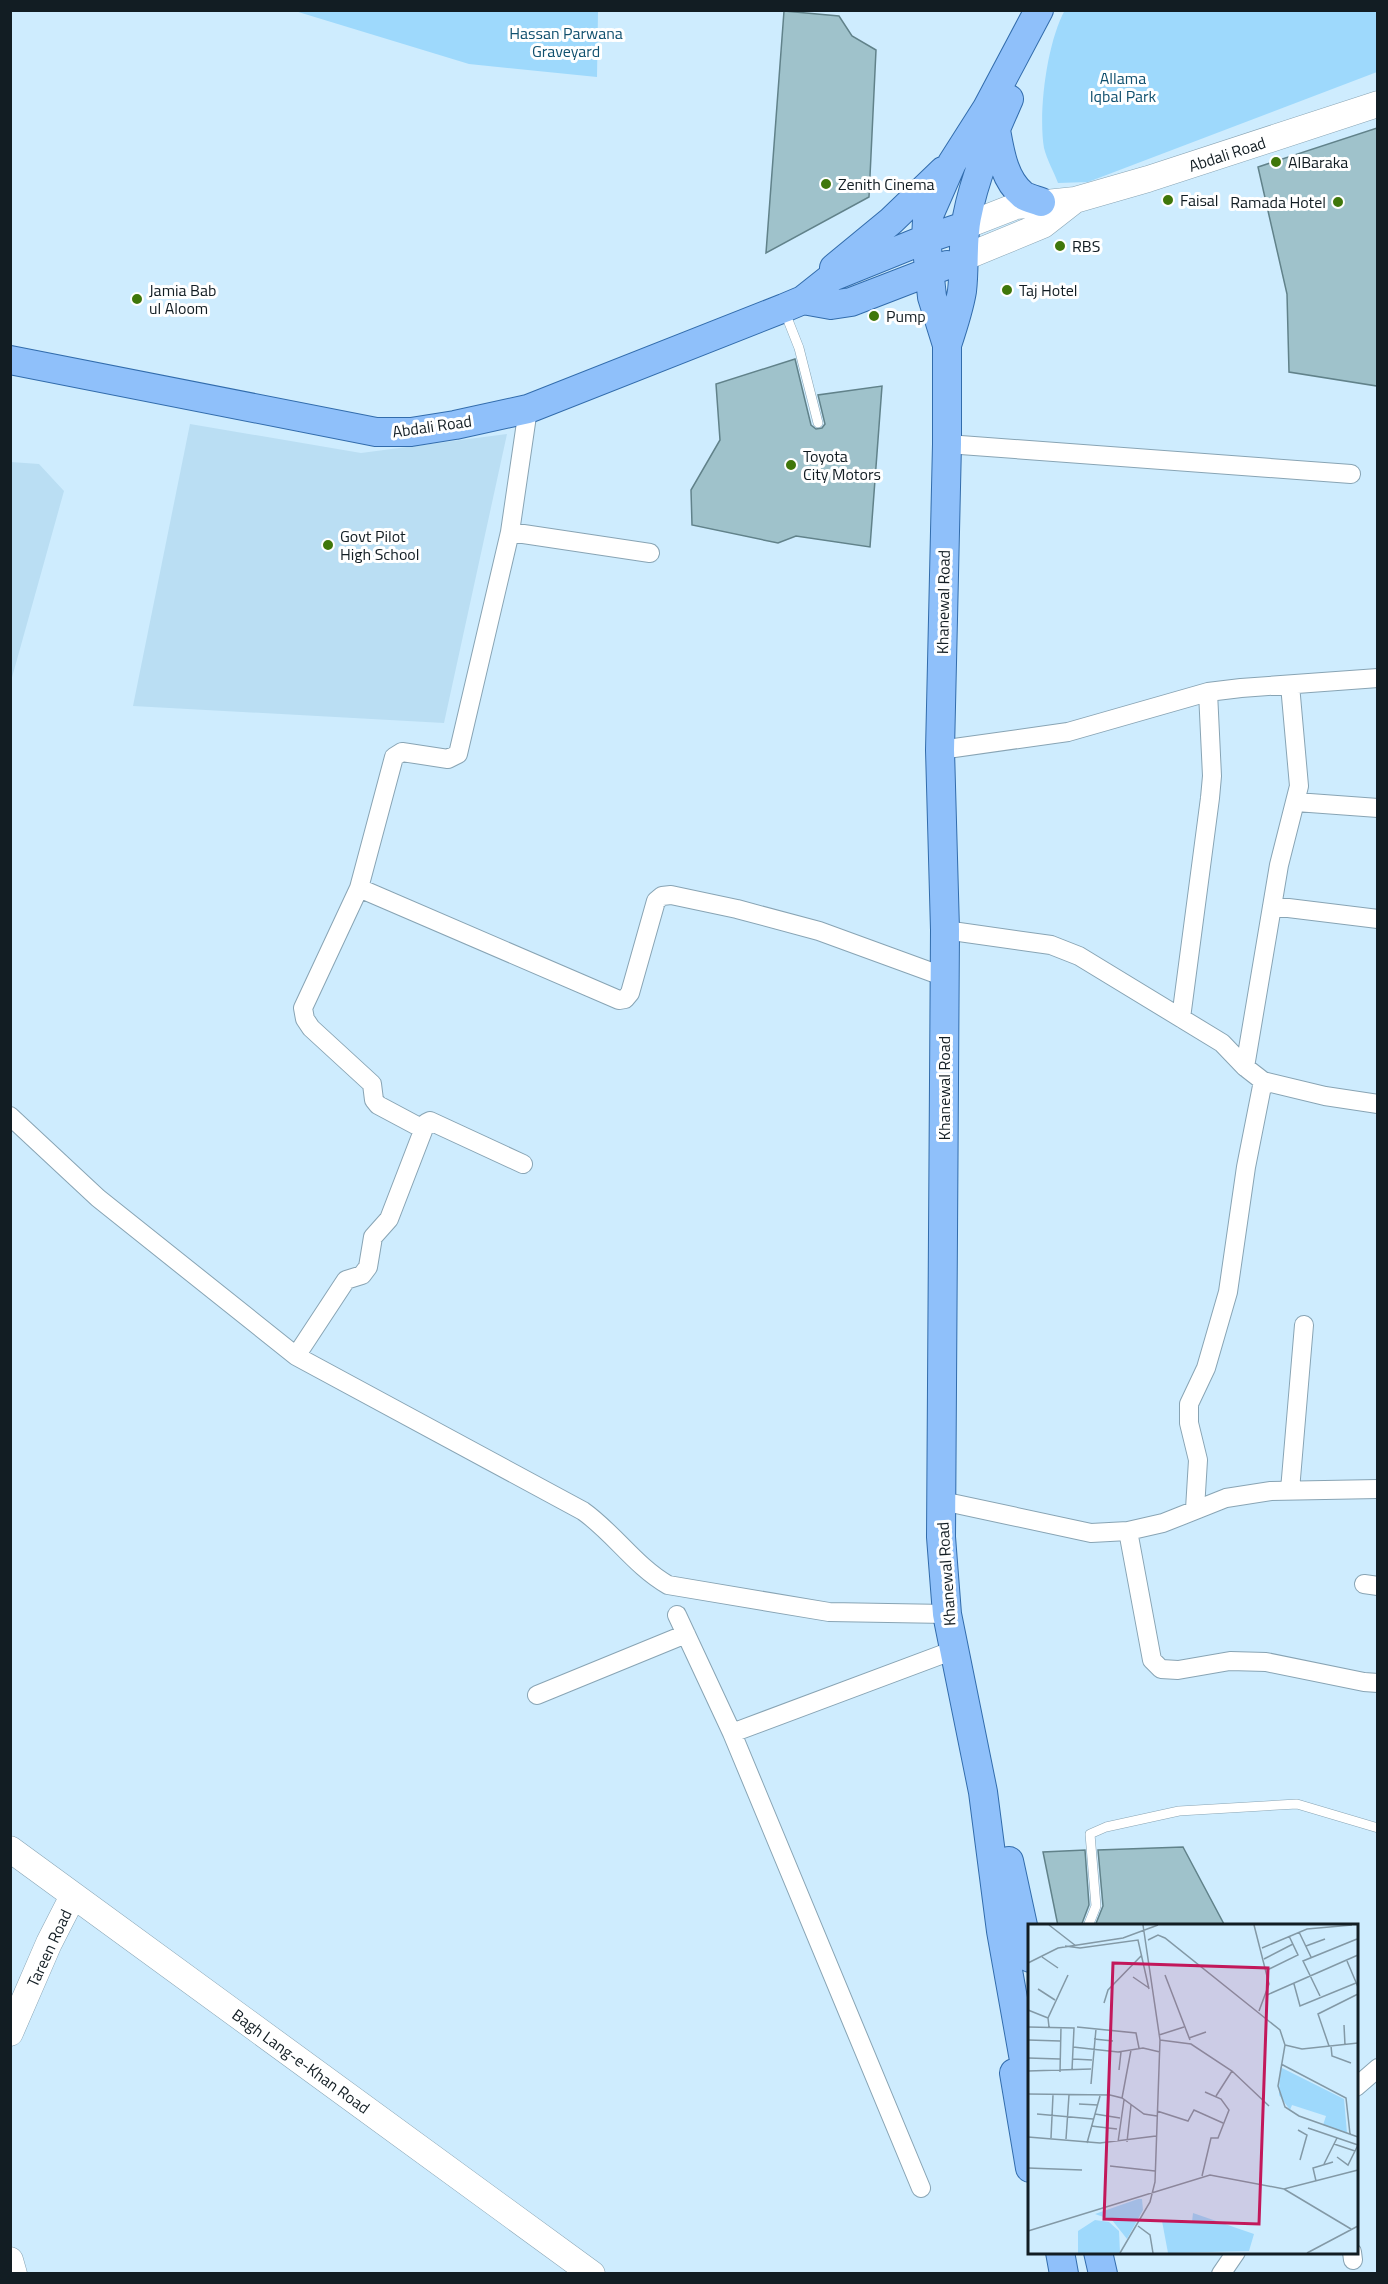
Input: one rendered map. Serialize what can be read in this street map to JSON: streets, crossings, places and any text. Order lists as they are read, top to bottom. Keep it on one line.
{"streets":{"main road":["Abdali Road","Khanewal Road"],"street":["Tareen Road","Bagh Lang-e-Khan Road"]},"crossings":[["Abdali Road","Khanewal Road"],["Tareen Road","Bagh Lang-e-Khan Road"]],"parks":["Hassan Parwana Graveyard","Allama Iqbal Park"],"places":["AlBaraka","Zenith Cinema","Faisal","Ramada Hotel","RBS","Taj Hotel","Jamia Bab ul Aloom","Pump","Toyota City Motors","Govt Pilot High School"]}
